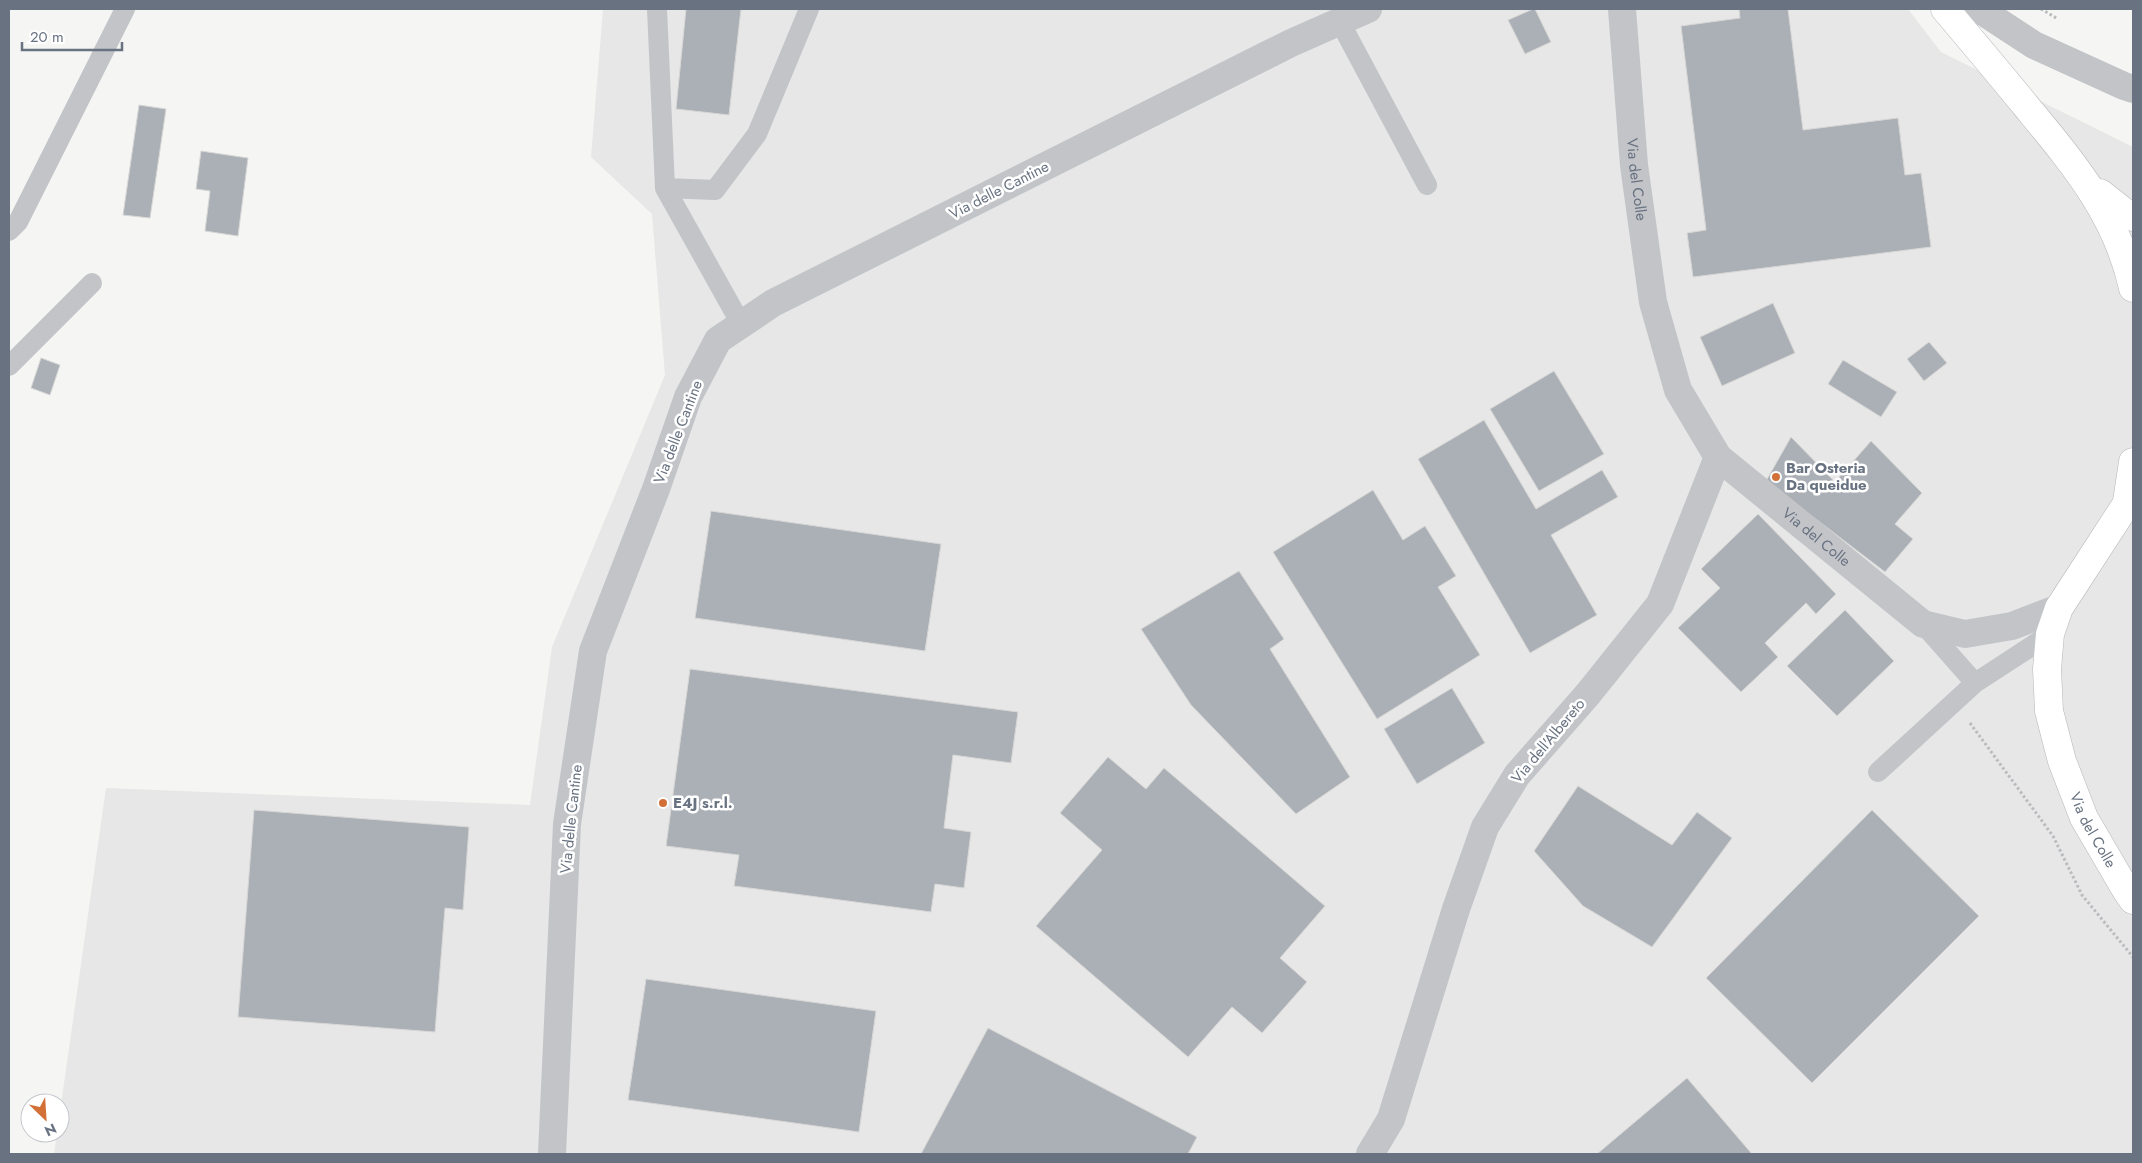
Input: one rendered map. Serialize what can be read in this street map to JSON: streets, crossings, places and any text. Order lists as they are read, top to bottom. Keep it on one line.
{"streets":{"main road":["Via del Colle"],"street":["Via delle Cantine","Via dell'Albereto"]},"crossings":[["Via del Colle","Via dell'Albereto"]],"places":["Bar Osteria Da queidue","E4J s.r.l."],"scale_bar":"20 m","north":"bottom right"}
